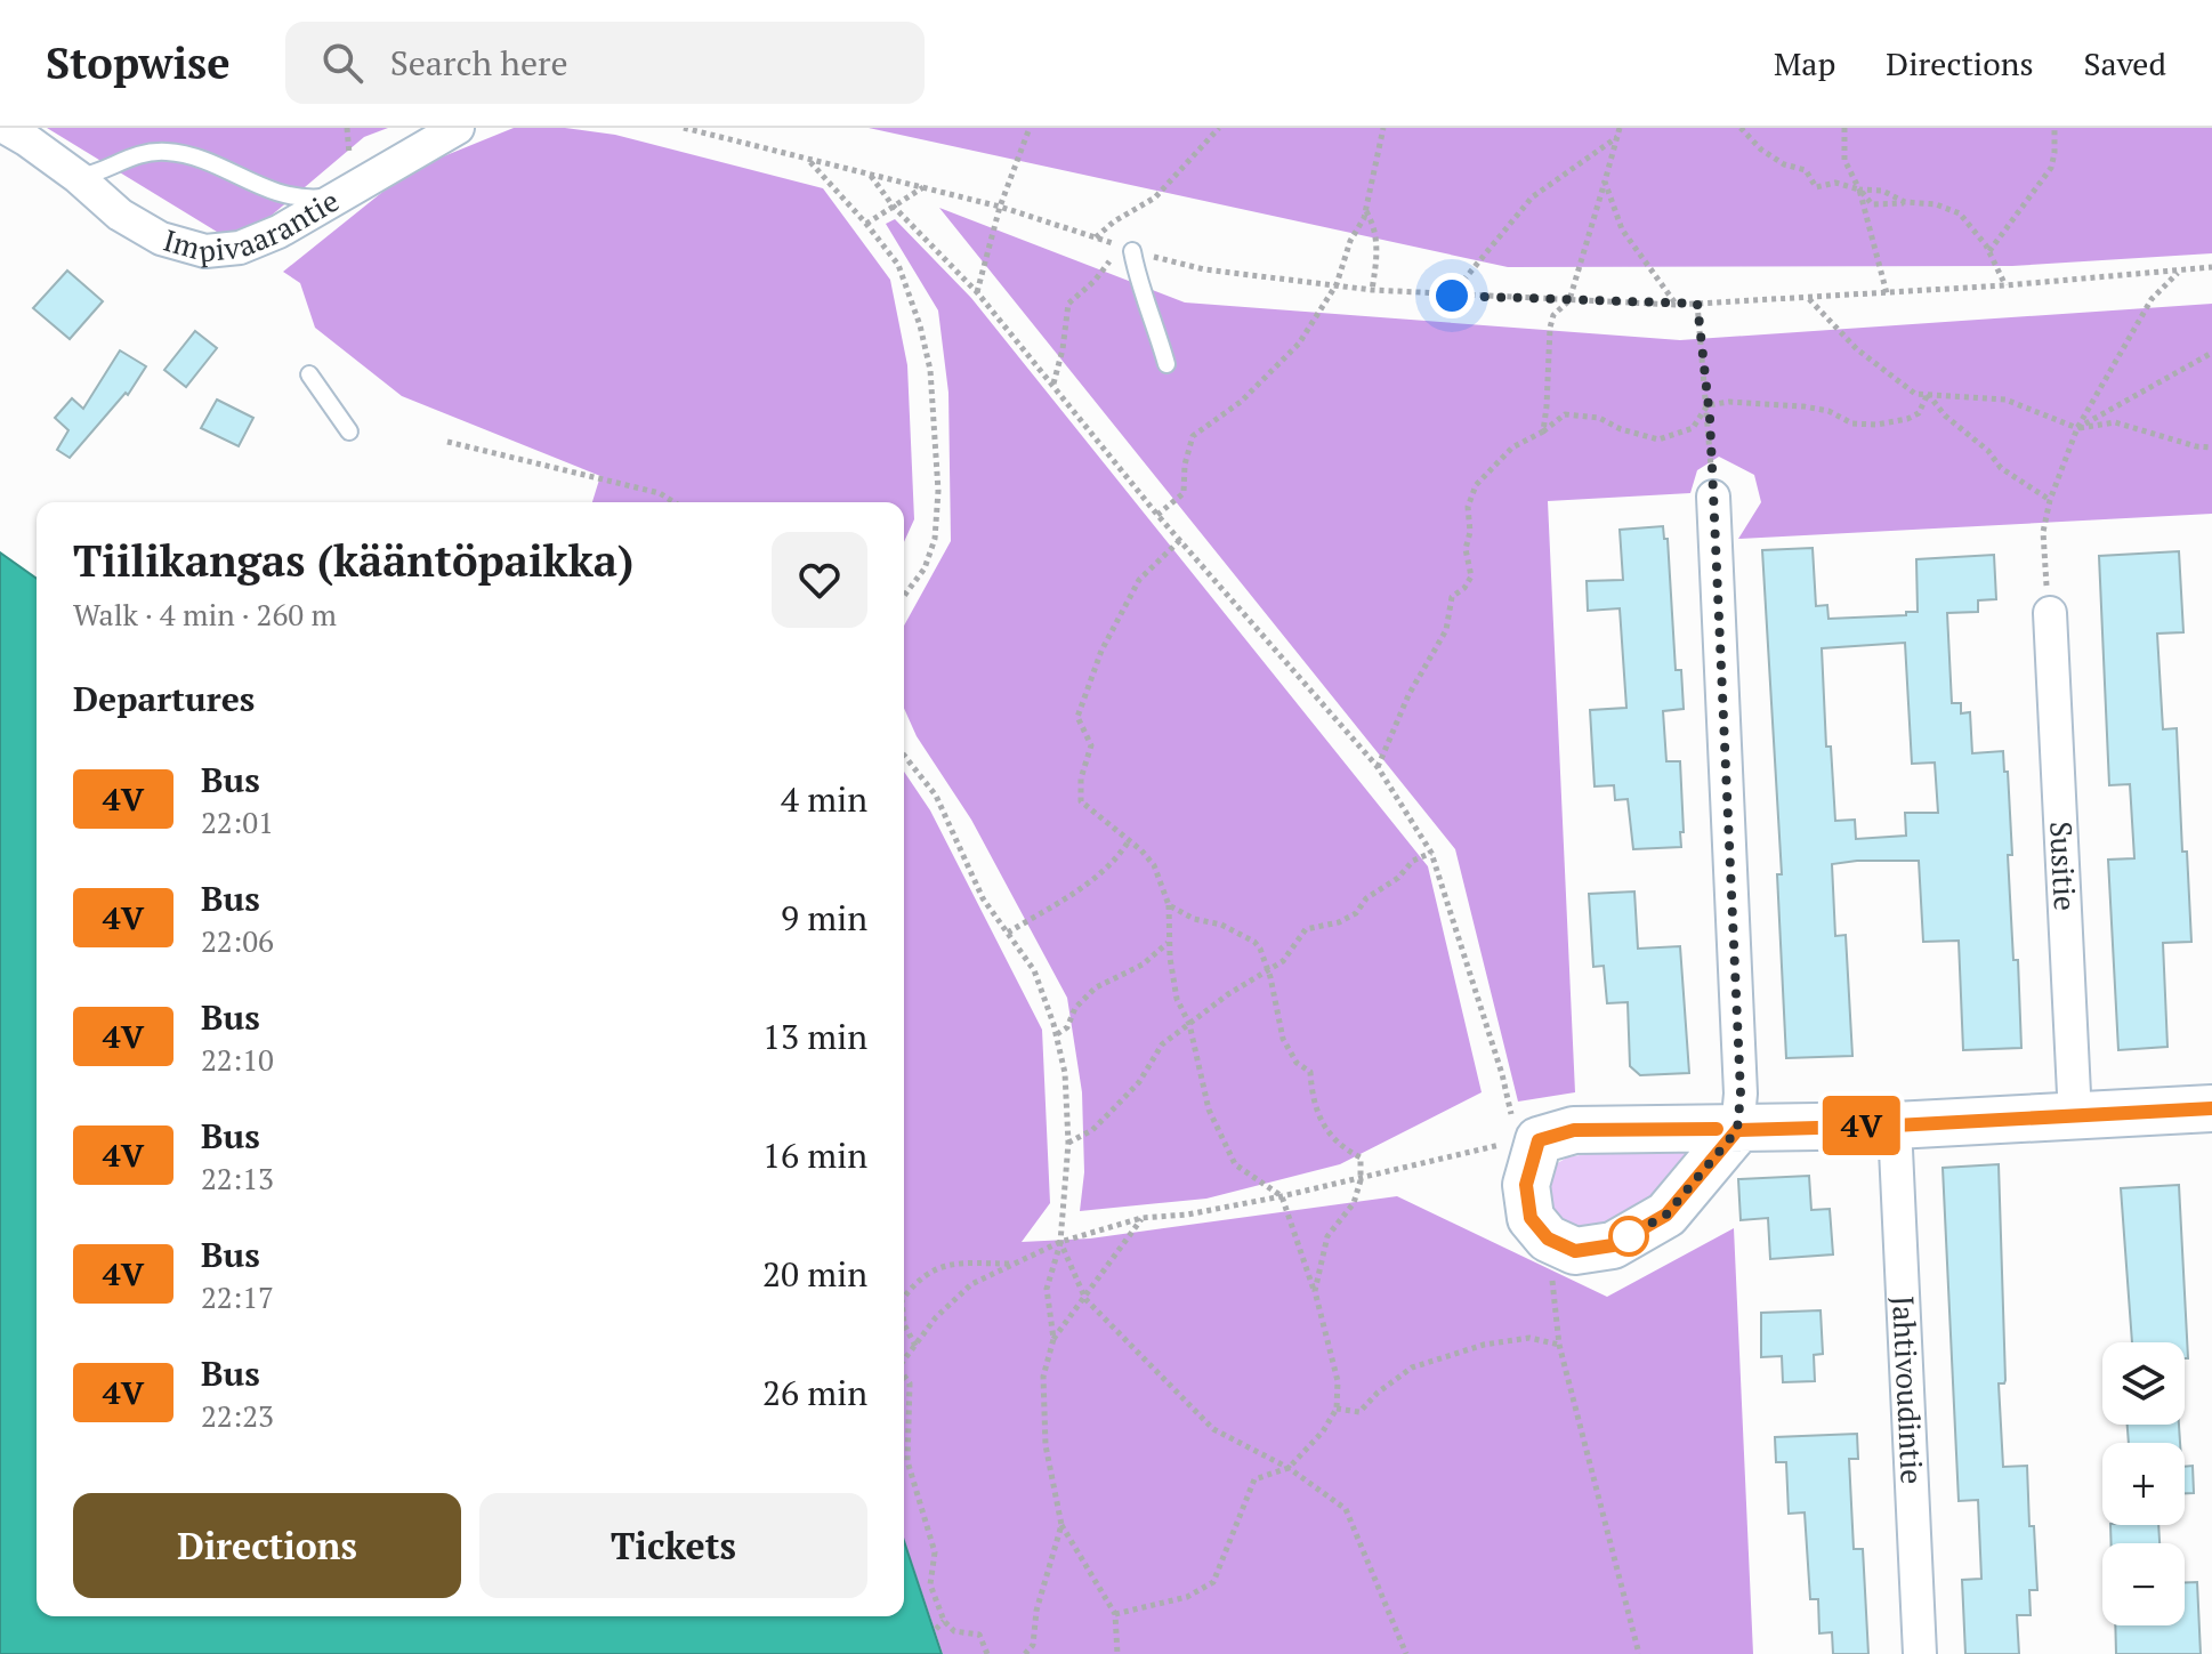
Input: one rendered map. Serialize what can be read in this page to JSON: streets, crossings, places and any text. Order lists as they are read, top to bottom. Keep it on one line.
{"streets":{"street":["Impivaarantie","Susitie","Jahtivoudintie"]},"lines":["bus line 4V"],"page":{"header":"Stopwise","search":"Search here","nav":["Map","Directions","Saved"],"on_map":"4V","heading":[["Tiilikangas (kääntöpaikka)","Walk · 4 min · 260 m"],"Departures"],"list":[{"mark":"4V","name":"Bus","note":"22:01","value":"4 min"},{"mark":"4V","name":"Bus","note":"22:06","value":"9 min"},{"mark":"4V","name":"Bus","note":"22:10","value":"13 min"},{"mark":"4V","name":"Bus","note":"22:13","value":"16 min"},{"mark":"4V","name":"Bus","note":"22:17","value":"20 min"},{"mark":"4V","name":"Bus","note":"22:23","value":"26 min"}],"map_buttons":["+","−"],"buttons":["Directions","Tickets"]}}
